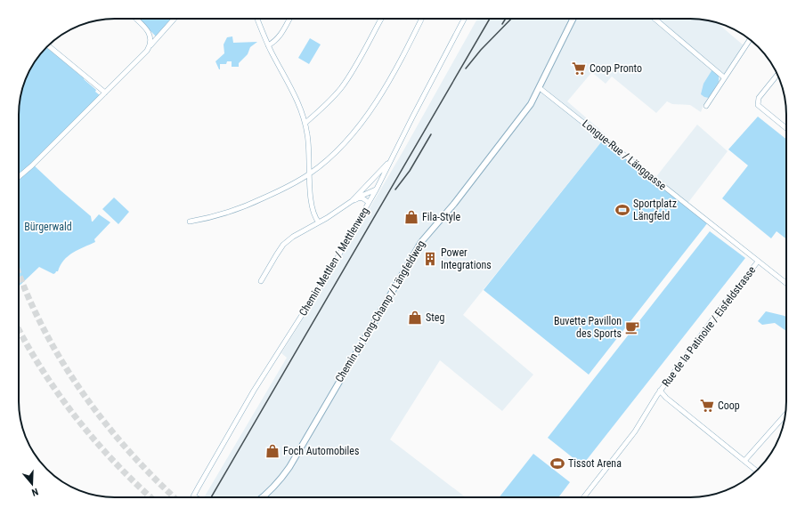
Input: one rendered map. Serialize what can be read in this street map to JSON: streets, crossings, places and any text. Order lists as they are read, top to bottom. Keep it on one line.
{"streets":{"main road":["Chemin du Long-Champ / Längfeldweg"],"street":["Longue-Rue / Länggasse","Chemin Mettlen / Mettlenweg","Rue de la Patinoire / Eisfeldstrasse"]},"crossings":[["Longue-Rue / Länggasse","Chemin du Long-Champ / Längfeldweg"],["Longue-Rue / Länggasse","Rue de la Patinoire / Eisfeldstrasse"]],"parks":["Bürgerwald"],"places":{"supermarket":["Coop Pronto","Coop"],"sports":["Sportplatz Längfeld","Tissot Arena"],"shop":["Fila-Style","Steg","Foch Automobiles"],"building":["Power Integrations"],"cafe":["Buvette Pavillon des Sports"]},"north":"bottom"}
